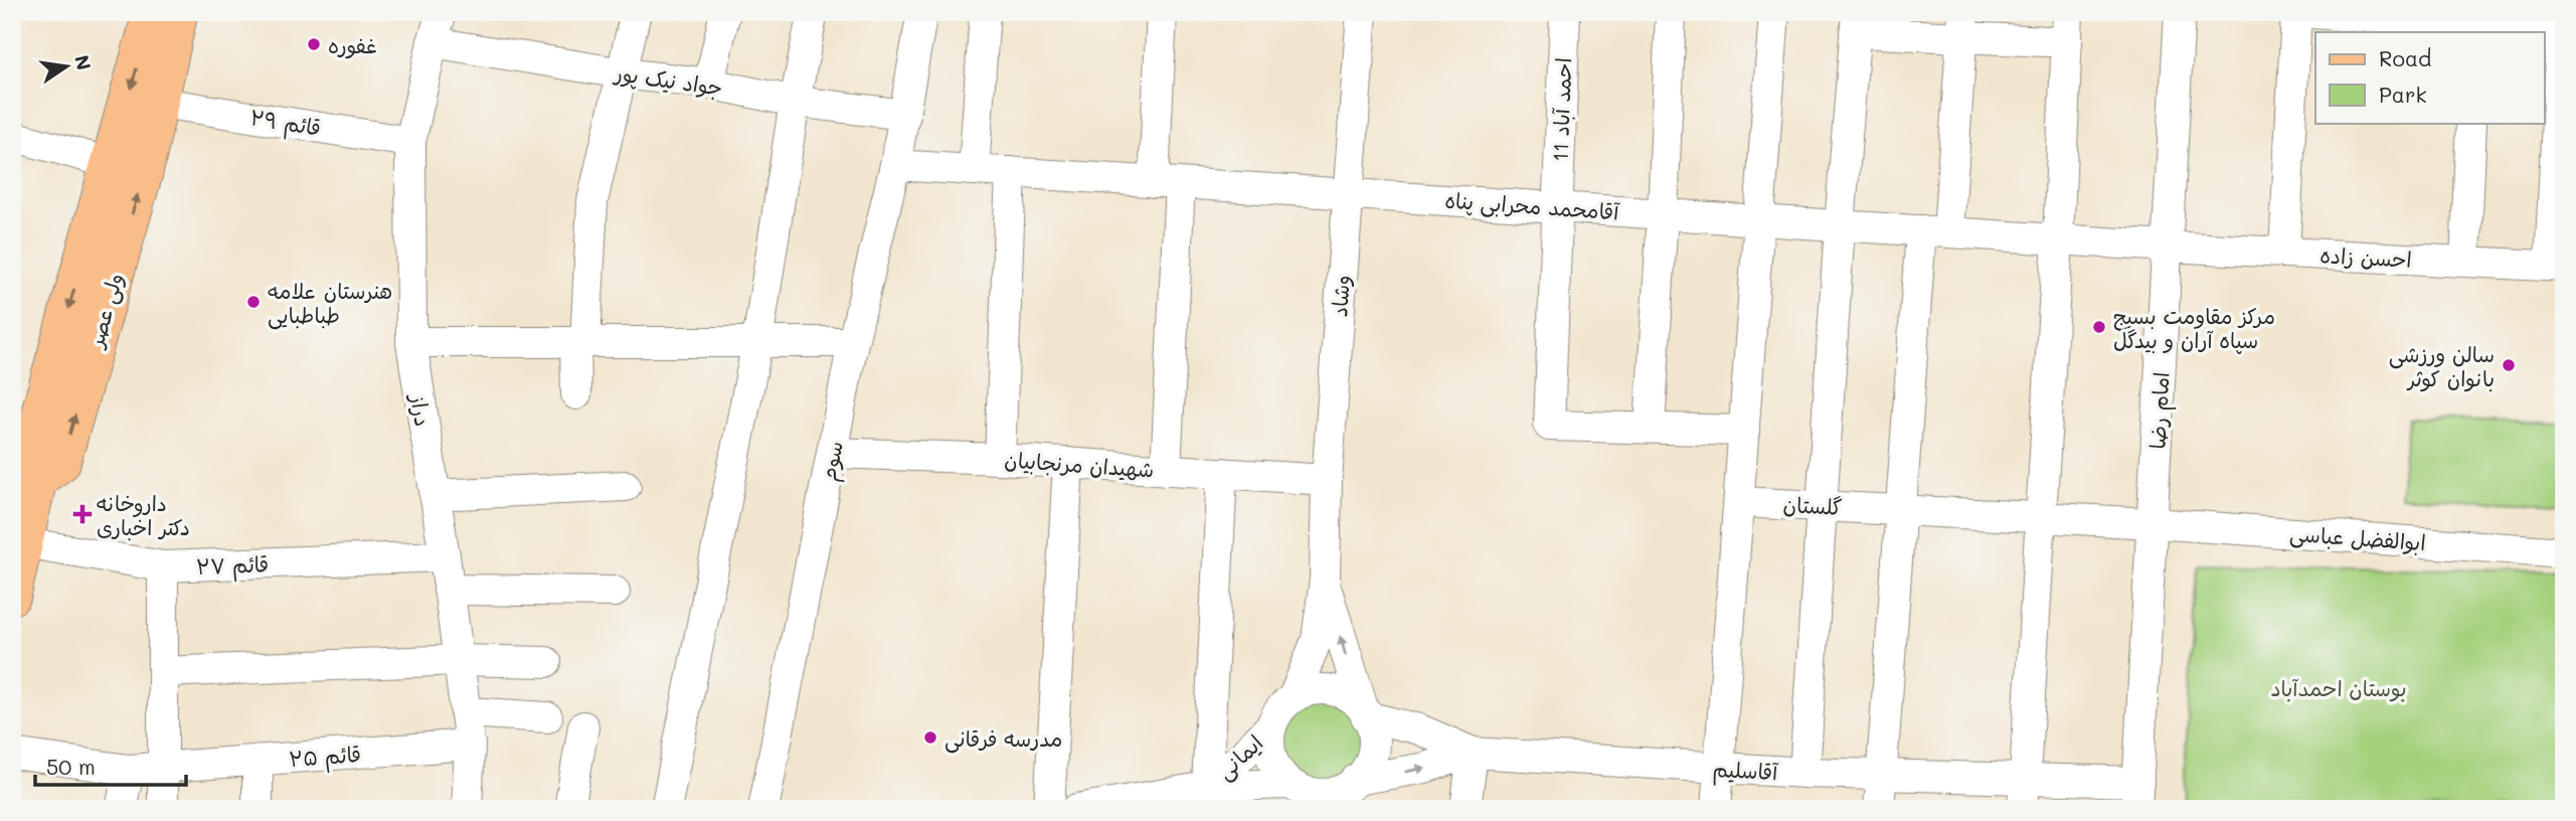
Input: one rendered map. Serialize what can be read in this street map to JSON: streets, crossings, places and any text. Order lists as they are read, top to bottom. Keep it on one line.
{"streets":{"main road":["ولی عصر"],"street":["جواد نیک پور","احمد آباد 11","قائم ۲۹","آقامحمد محرابی پناه","احسن زاده","وشاد","دراز","امام رضا","سوم","شهیدان مرنجابیان","گلستان","ابوالفضل عباسی","قائم ۲۷","قائم ۲۵","ایمانی","آقاسلیم"]},"crossings":[["جواد نیک پور","دراز"],["جواد نیک پور","سوم"],["احمد آباد 11","آقامحمد محرابی پناه"],["قائم ۲۹","ولی عصر"],["قائم ۲۹","دراز"],["آقامحمد محرابی پناه","احسن زاده"],["آقامحمد محرابی پناه","وشاد"],["آقامحمد محرابی پناه","امام رضا"],["آقامحمد محرابی پناه","سوم"],["احسن زاده","امام رضا"],["وشاد","شهیدان مرنجابیان"],["دراز","قائم ۲۷"],["دراز","قائم ۲۵"],["امام رضا","گلستان"],["امام رضا","ابوالفضل عباسی"],["امام رضا","آقاسلیم"],["سوم","شهیدان مرنجابیان"],["گلستان","ابوالفضل عباسی"],["ایمانی","آقاسلیم"]],"parks":["بوستان احمدآباد"],"places":{"other":["غفوره","هنرستان علامه طباطبایی","مرکز مقاومت بسیج سپاه آران و بیدگل","سالن ورزشی بانوان کوثر","مدرسه فرقانی"],"health":["داروخانه دکتر اخباری"]},"legend":["Road","Park"],"scale_bar":"50 m","north":"right"}
